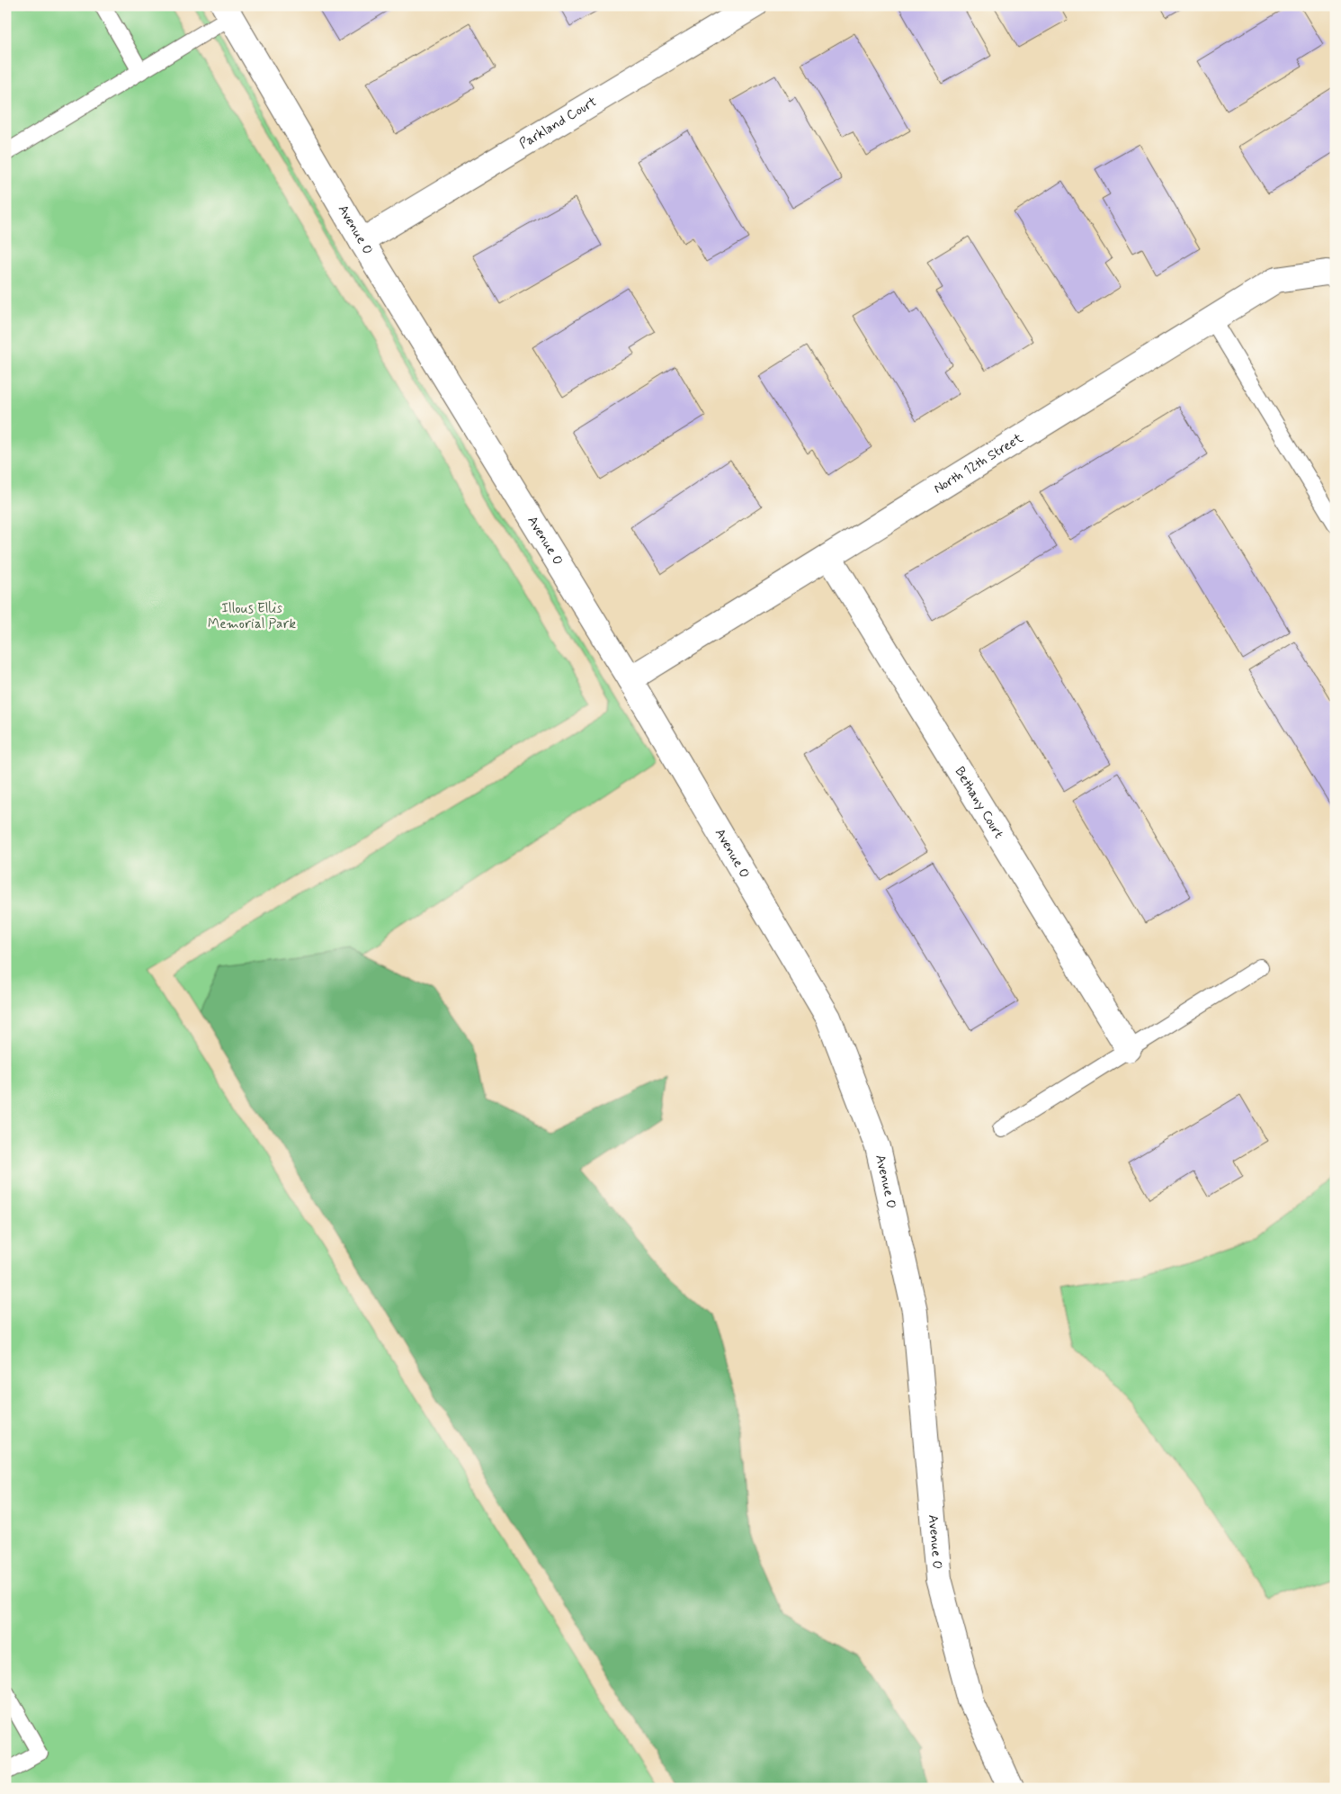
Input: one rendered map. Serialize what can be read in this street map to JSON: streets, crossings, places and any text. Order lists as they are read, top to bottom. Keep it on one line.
{"streets":{"street":["Parkland Court","Avenue O","North 12th Street","Bethany Court"]},"crossings":[["Parkland Court","Avenue O"],["Avenue O","North 12th Street"],["North 12th Street","Bethany Court"]],"parks":["Illous Ellis Memorial Park"]}
